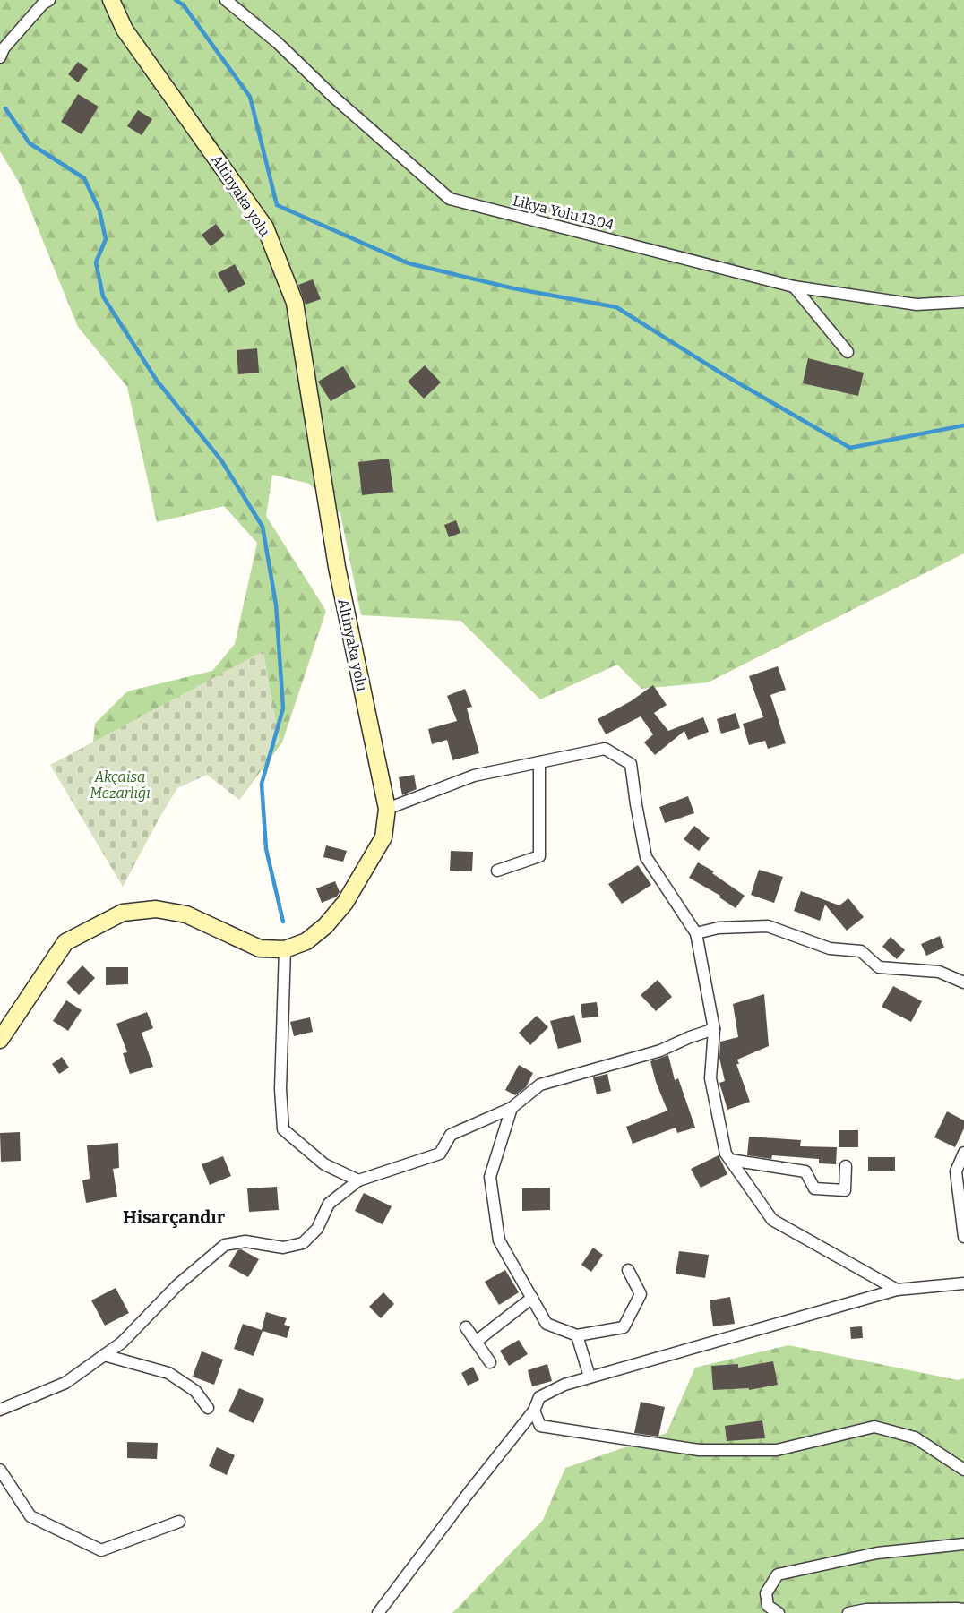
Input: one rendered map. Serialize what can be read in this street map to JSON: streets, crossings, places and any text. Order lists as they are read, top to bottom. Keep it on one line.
{"streets":{"main road":["Altinyaka yolu"],"street":["Likya Yolu 13.04"]},"districts":["Hisarçandır"],"parks":["Akçaisa Mezarlığı"]}
